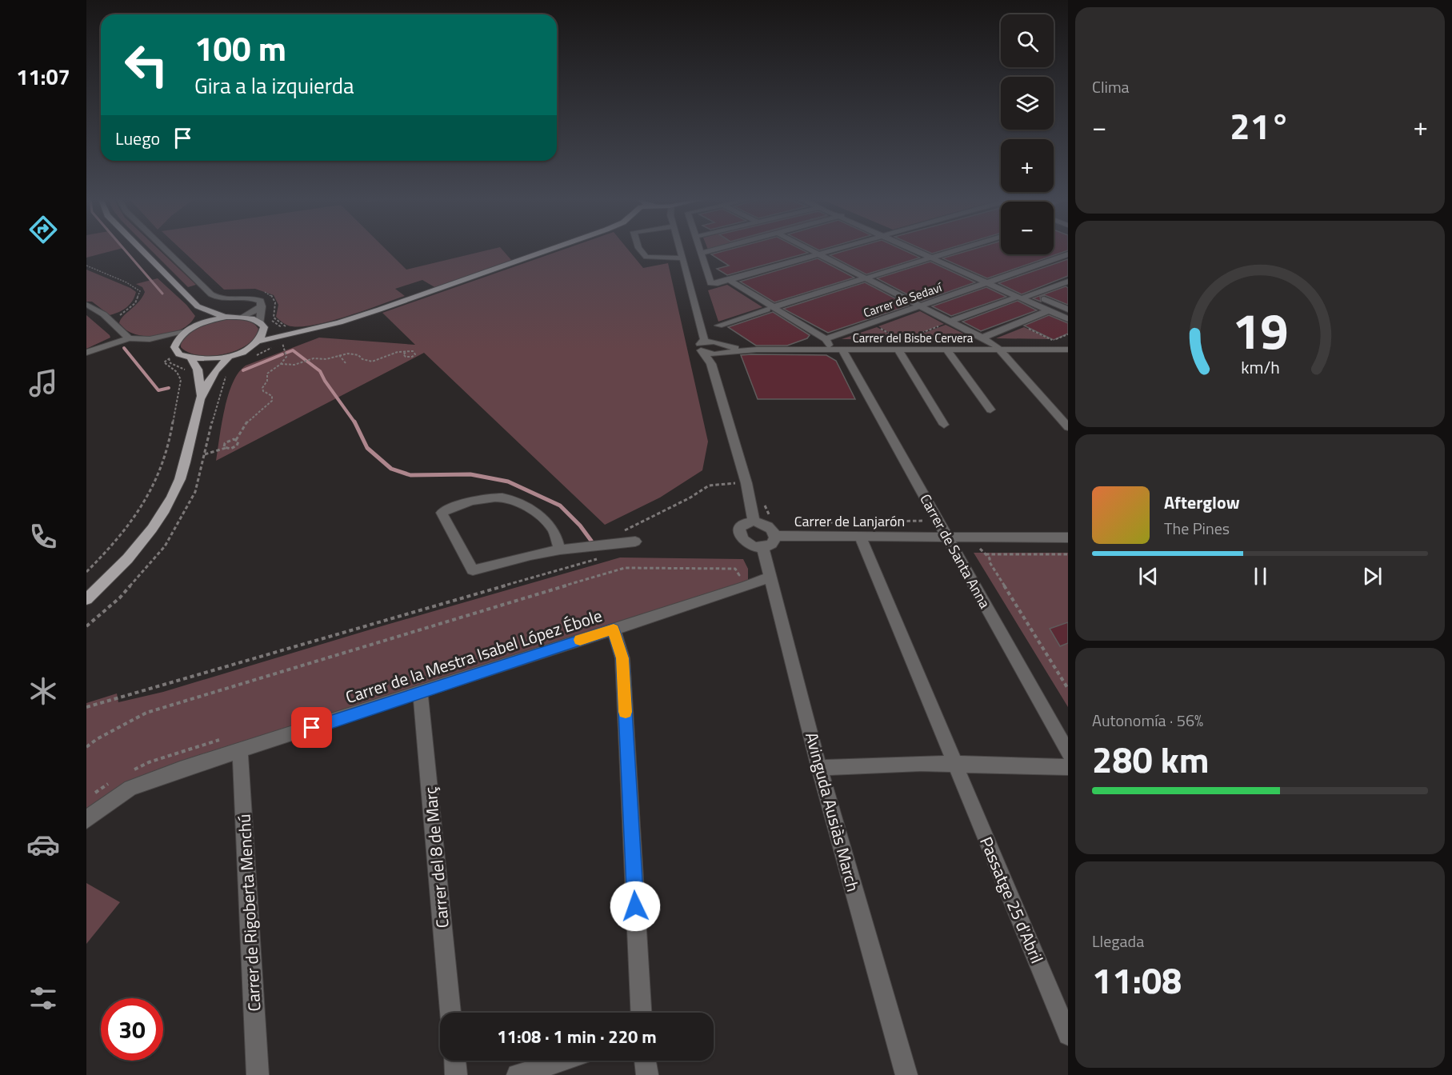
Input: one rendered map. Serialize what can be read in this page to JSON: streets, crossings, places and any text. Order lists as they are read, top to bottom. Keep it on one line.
{"streets":{"street":["Carrer de Sedaví","Carrer del Bisbe Cervera","Carrer de Lanjarón","Carrer de Santa Anna","Carrer de la Mestra Isabel López Ébole","Avinguda Ausiàs March","Carrer del 8 de Març","Passatge 25 d'Abril","Carrer de Rigoberta Menchú"]},"crossings":[["Carrer del Bisbe Cervera","Carrer de Santa Anna"],["Carrer de Lanjarón","Carrer de Santa Anna"],["Carrer de Lanjarón","Avinguda Ausiàs March"],["Carrer de Lanjarón","Passatge 25 d'Abril"],["Carrer de la Mestra Isabel López Ébole","Avinguda Ausiàs March"],["Carrer de la Mestra Isabel López Ébole","Carrer del 8 de Març"],["Carrer de la Mestra Isabel López Ébole","Carrer de Rigoberta Menchú"]],"page":{"tabs":"11:07","tile":["Clima",["Autonomía · 56%","280 km"],["Llegada","11:08"]],"map_buttons":["+","−"],"turn":["100 m","Gira a la izquierda"],"heat":["−","21°","+"],"then":"Luego","song":["Afterglow","The Pines"],"limit":"30","trip":"11:08 · 1 min · 220 m","gauge":["19","km/h"]}}
